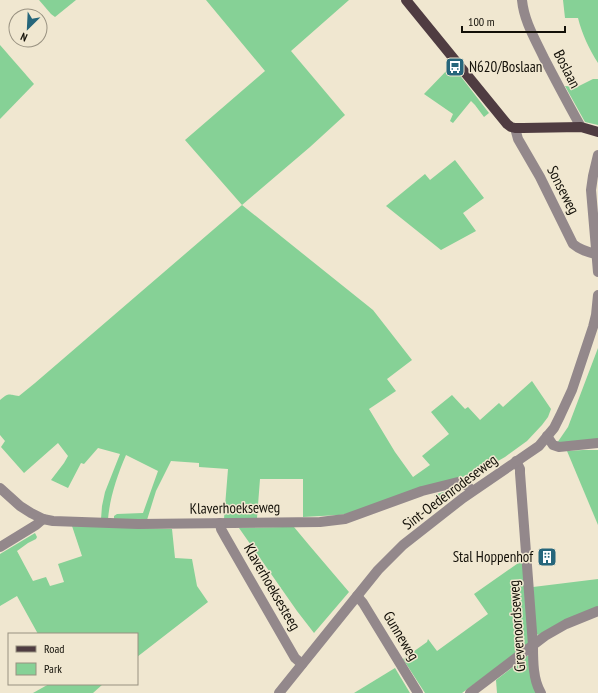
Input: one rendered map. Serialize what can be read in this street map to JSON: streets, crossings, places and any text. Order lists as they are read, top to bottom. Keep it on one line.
{"streets":{"street":["Boslaan","Sonseweg","Sint-Oedenrodeseweg","Klaverhoekseweg","Klaverhoeksesteeg","Grevenoordseweg","Gunneweg"]},"crossings":[["Sint-Oedenrodeseweg","Klaverhoekseweg"],["Sint-Oedenrodeseweg","Klaverhoeksesteeg"],["Sint-Oedenrodeseweg","Grevenoordseweg"],["Sint-Oedenrodeseweg","Gunneweg"],["Klaverhoekseweg","Klaverhoeksesteeg"]],"places":{"bus stop":["N620/Boslaan"],"building":["Stal Hoppenhof"]},"legend":["Road","Park"],"scale_bar":"100 m","north":"bottom left"}
